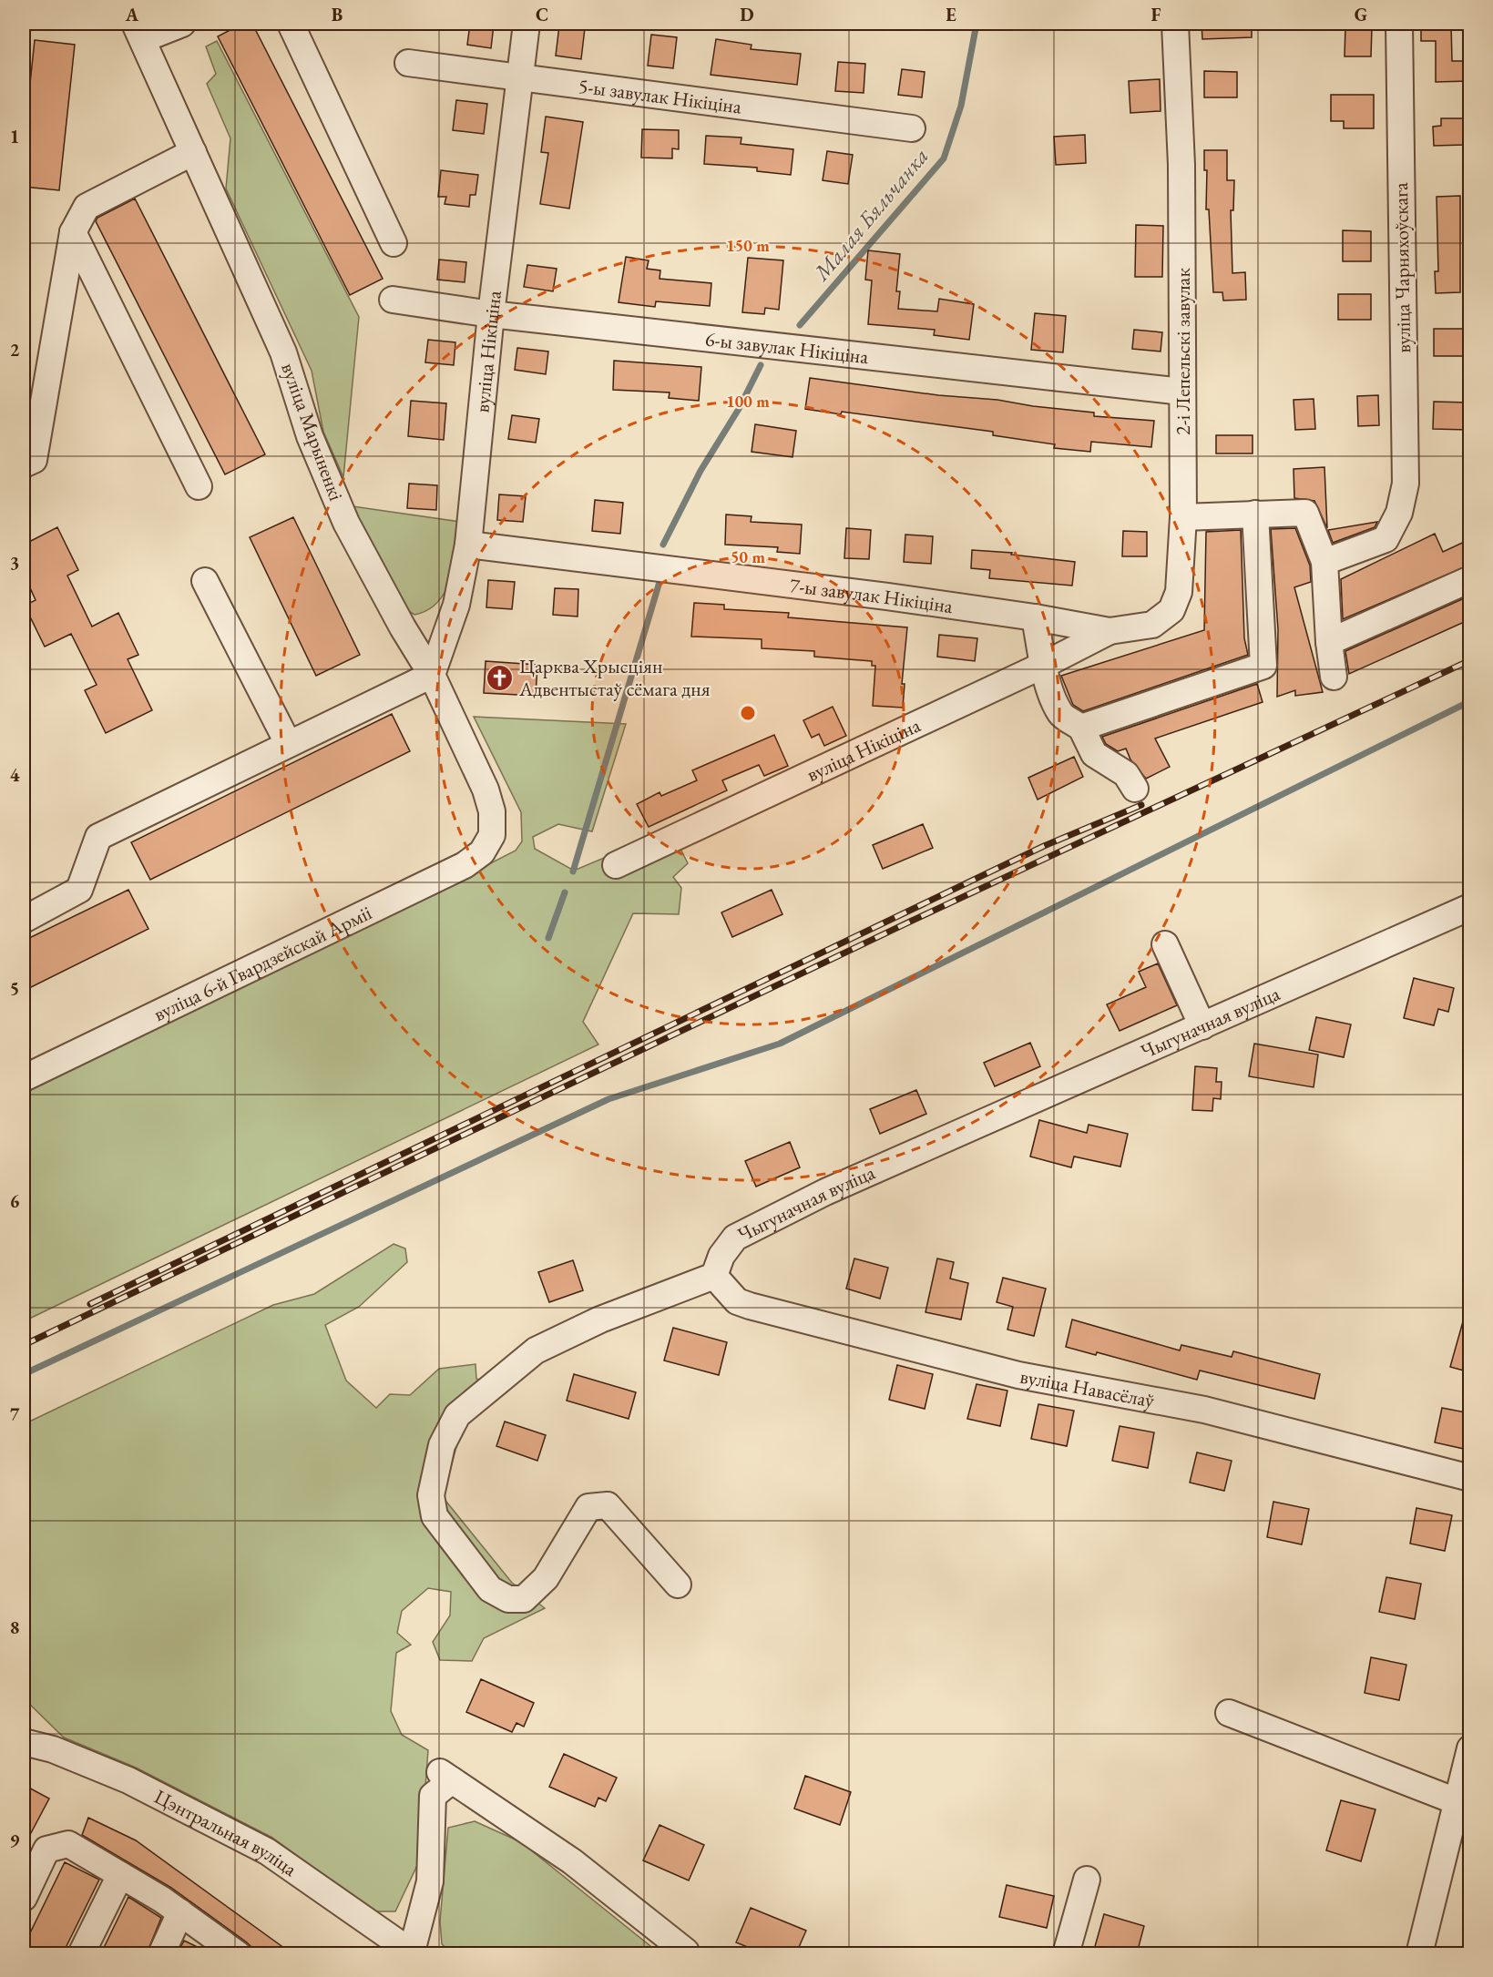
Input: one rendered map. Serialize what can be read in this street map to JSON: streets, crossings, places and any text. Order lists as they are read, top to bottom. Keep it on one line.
{"streets":{"street":["5-ы завулак Нікіціна","вуліца Чарняхоўскага","6-ы завулак Нікіціна","вуліца Нікіціна","2-і Лепельскі завулак","вуліца Марыненкі","7-ы завулак Нікіціна","вуліца 6-й Гвардзейскай Арміі","Чыгуначная вуліца","вуліца Навасёлаў","Цэнтральная вуліца"]},"crossings":[["5-ы завулак Нікіціна","вуліца Нікіціна"],["6-ы завулак Нікіціна","вуліца Нікіціна"],["6-ы завулак Нікіціна","2-і Лепельскі завулак"],["вуліца Нікіціна","2-і Лепельскі завулак"],["вуліца Нікіціна","вуліца Марыненкі"],["вуліца Нікіціна","7-ы завулак Нікіціна"],["2-і Лепельскі завулак","7-ы завулак Нікіціна"],["вуліца Марыненкі","вуліца 6-й Гвардзейскай Арміі"],["Чыгуначная вуліца","вуліца Навасёлаў"]],"water":["Малая Бяльчанка"],"places":{"church":["Царква Хрысціян Адвентыстаў сёмага дня"]},"grid":{"columns":["A","B","C","D","E","F","G"],"rows":["1","2","3","4","5","6","7","8","9"]},"rings":["150 m","100 m","50 m"]}
